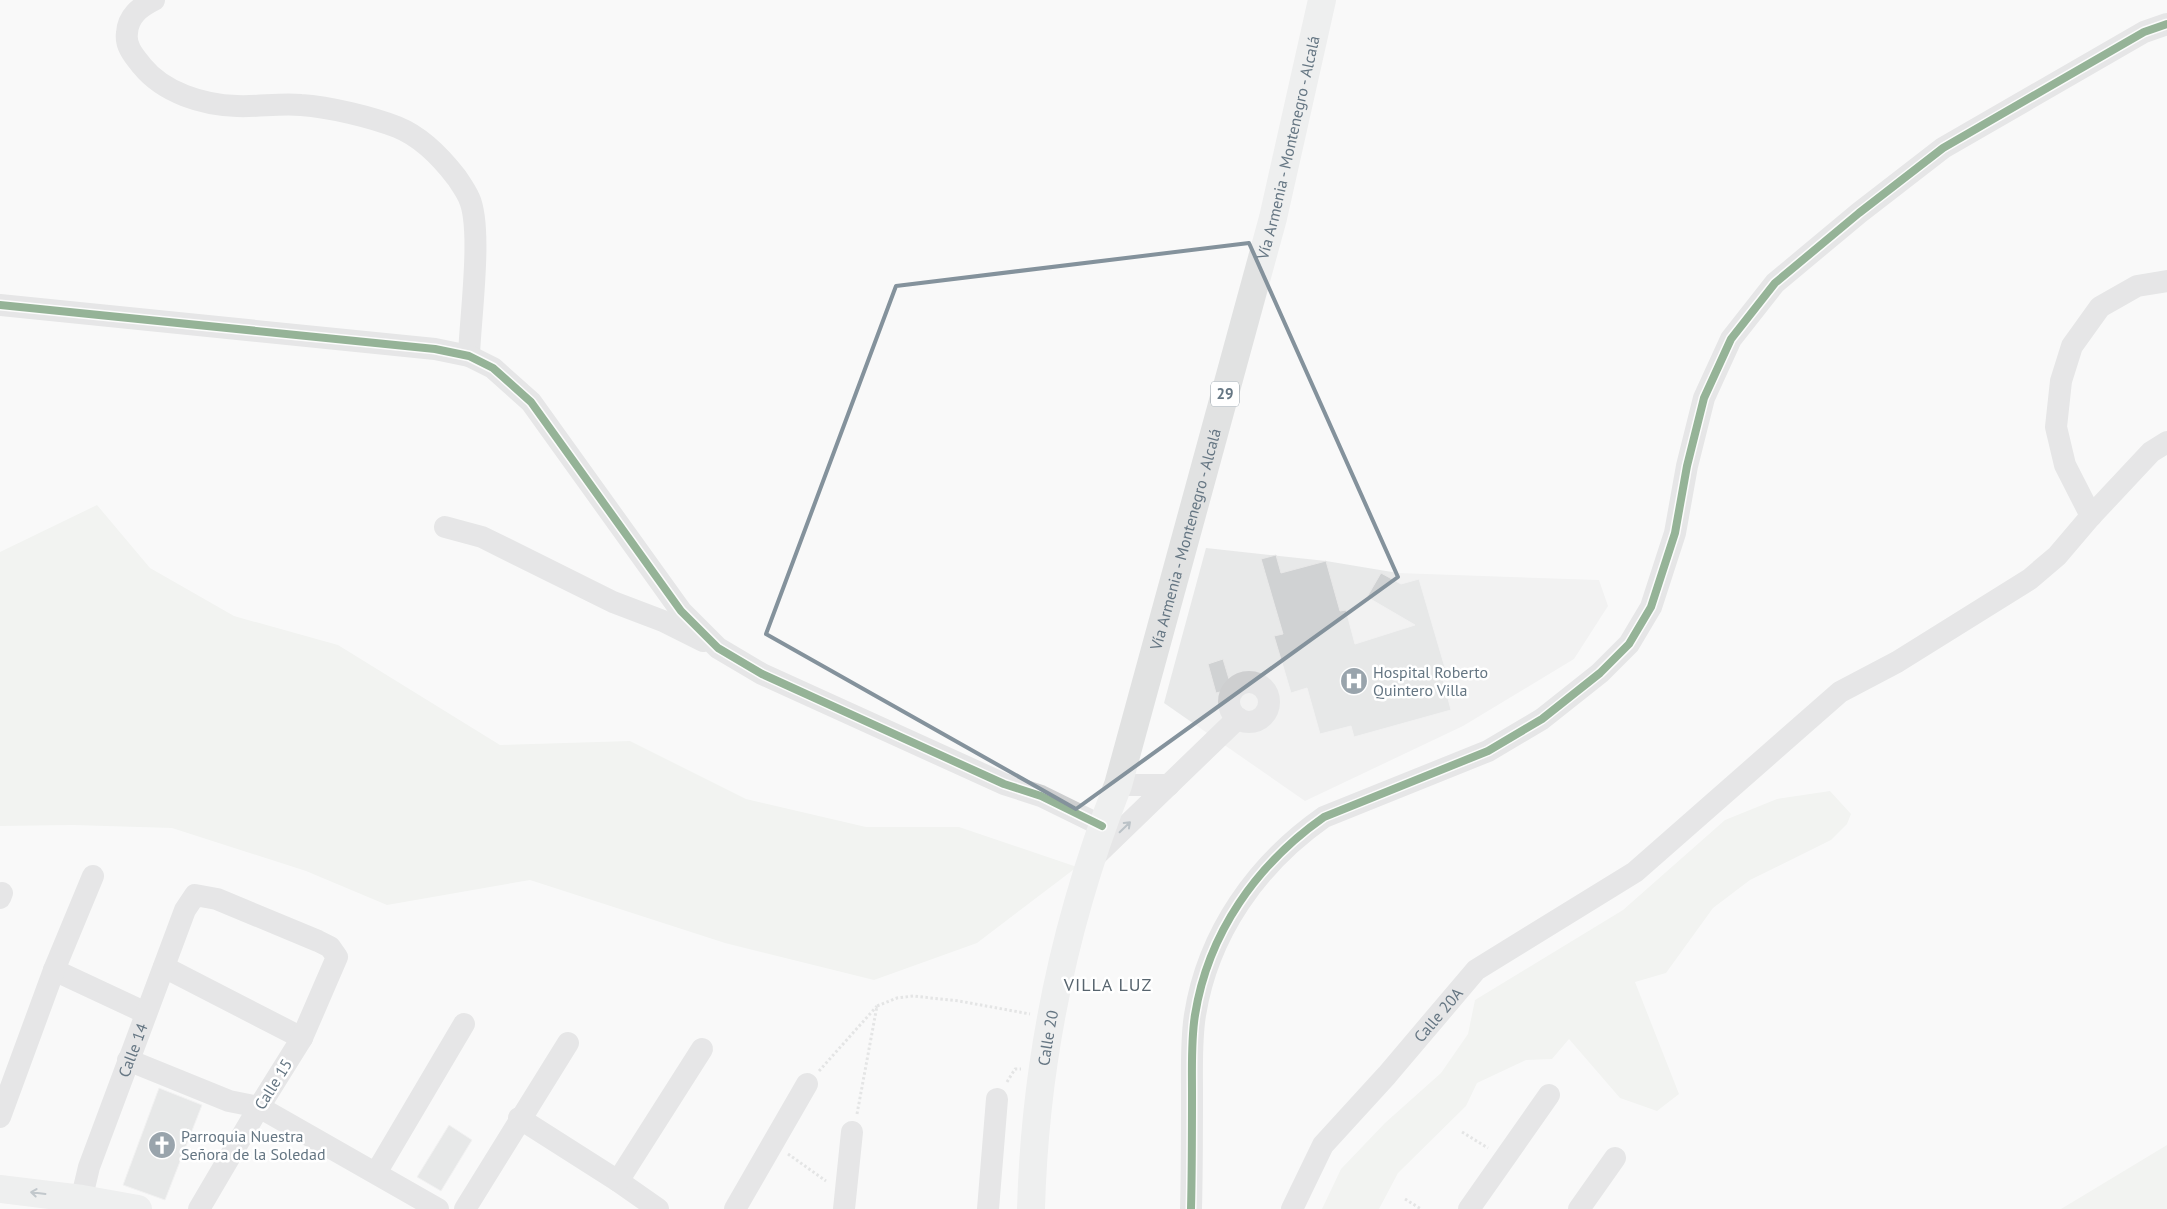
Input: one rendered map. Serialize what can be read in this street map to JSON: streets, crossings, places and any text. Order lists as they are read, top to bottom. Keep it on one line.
{"streets":{"main road":["Vía Armenia - Montenegro - Alcalá","29","Calle 20"],"street":["Calle 20A","Calle 14","Calle 15"]},"crossings":[["Vía Armenia - Montenegro - Alcalá","Calle 20"],["Calle 14","Calle 15"]],"districts":["VILLA LUZ"],"places":{"hospital":["Hospital Roberto Quintero Villa"],"church":["Parroquia Nuestra Señora de la Soledad"]}}
